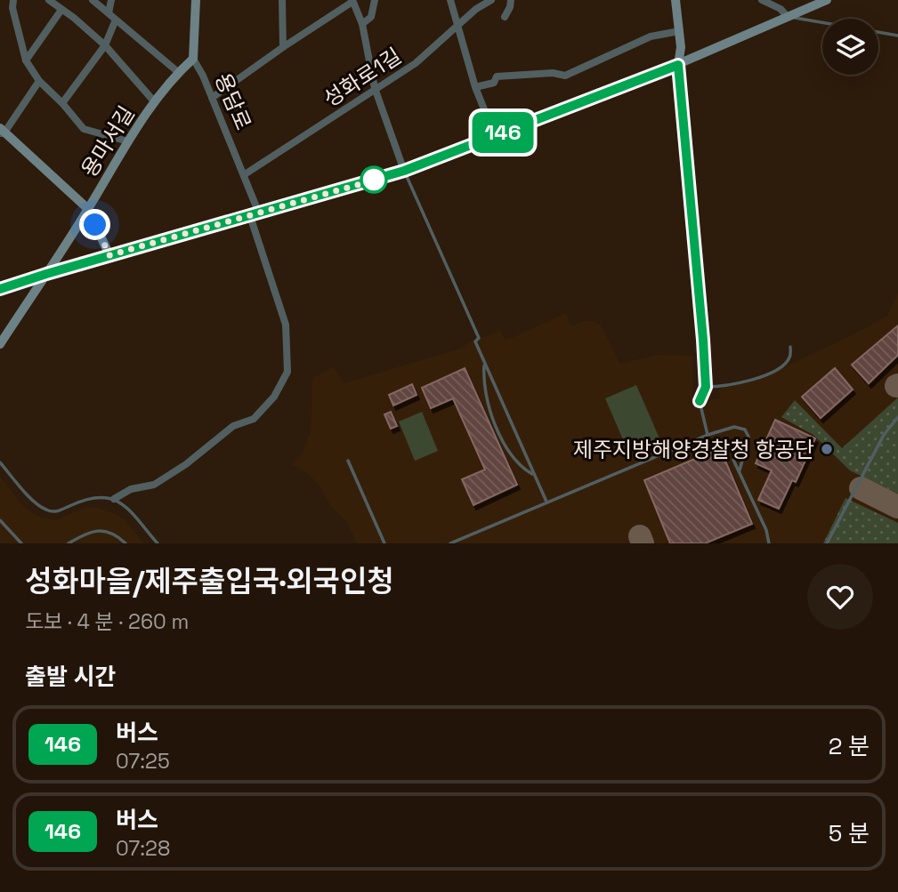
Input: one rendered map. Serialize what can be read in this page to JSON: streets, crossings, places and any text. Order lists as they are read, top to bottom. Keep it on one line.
{"streets":{"main road":["용담로","용마서길"],"street":["성화로1길"]},"crossings":[["성화로1길","용담로"],["용담로","용마서길"]],"places":["제주지방해양경찰청 항공단"],"lines":["bus line 146"],"page":{"on_map":"146","heading":[["성화마을/제주출입국·외국인청","도보 · 4 분 · 260 m"],"출발 시간"],"list":[{"mark":"146","name":"버스","note":"07:25","value":"2 분"},{"mark":"146","name":"버스","note":"07:28","value":"5 분"}]}}
